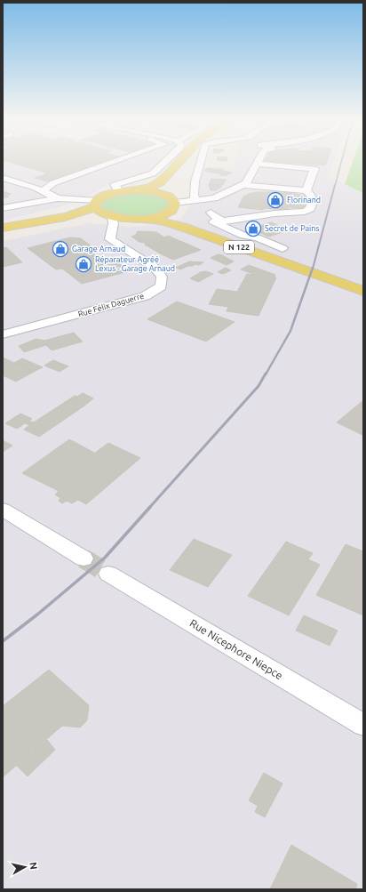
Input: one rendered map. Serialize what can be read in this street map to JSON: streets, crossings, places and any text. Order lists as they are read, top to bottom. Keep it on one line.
{"streets":{"main road":["N 122"],"street":["Rue Félix Daguerre","Rue Nicephore Niepce"]},"places":{"shop":["Florinand","Secret de Pains","Garage Arnaud","Réparateur Agréé Lexus - Garage Arnaud"]},"north":"right"}
